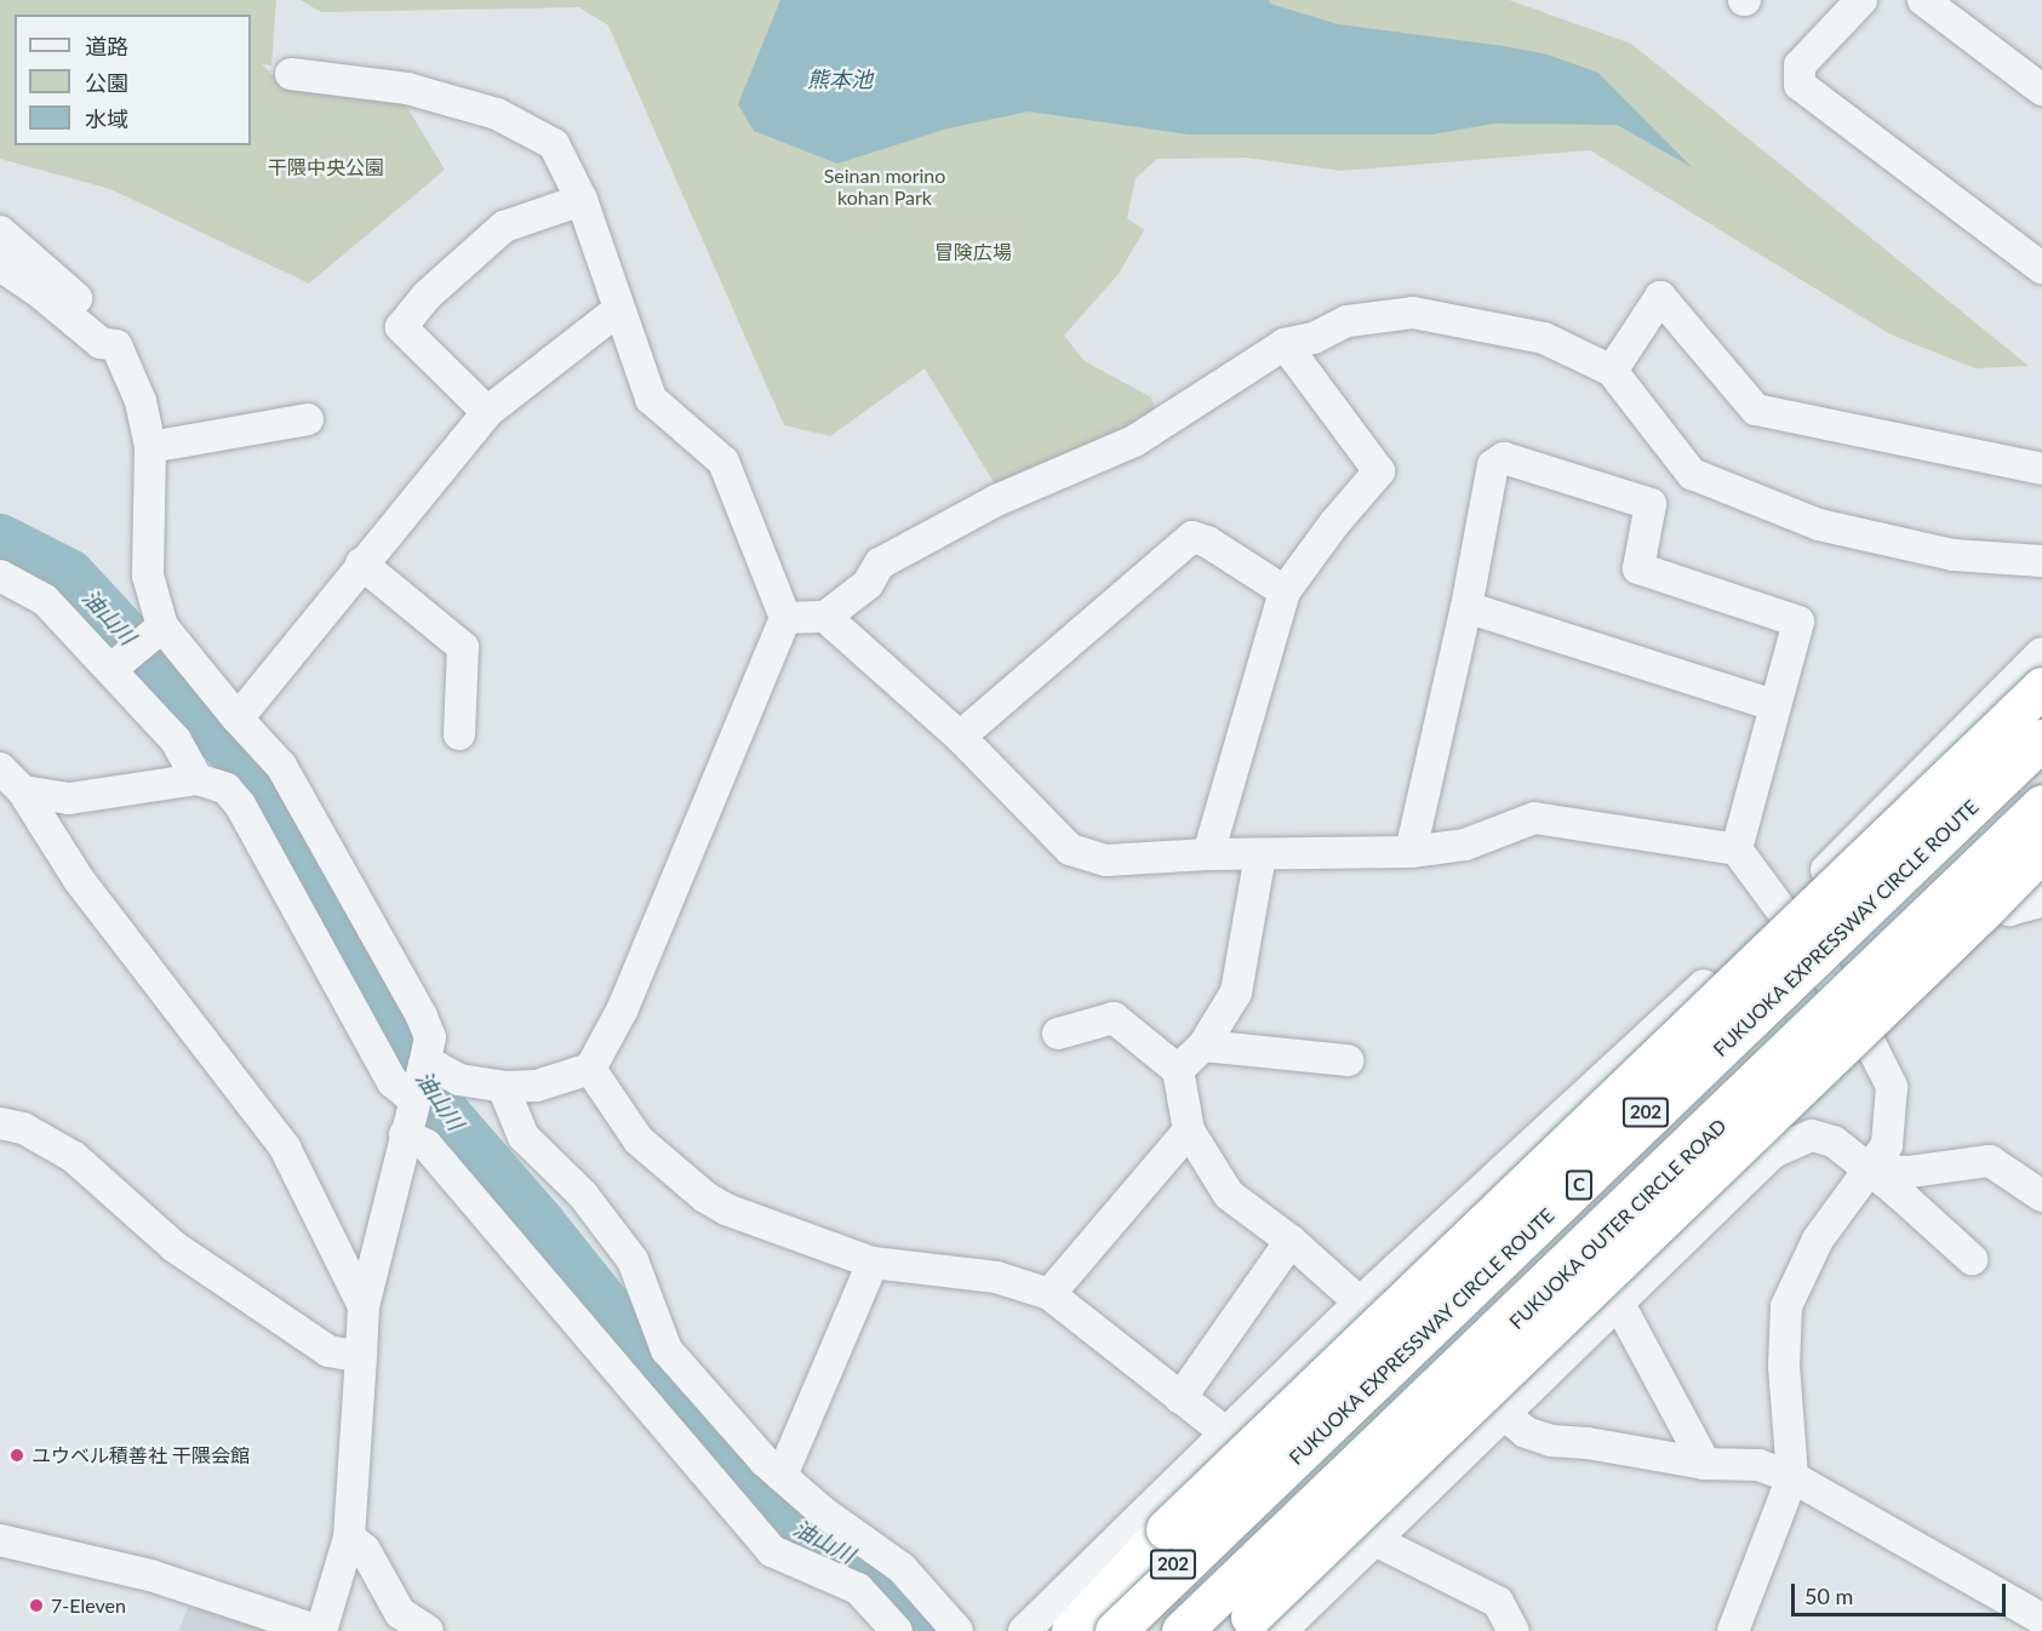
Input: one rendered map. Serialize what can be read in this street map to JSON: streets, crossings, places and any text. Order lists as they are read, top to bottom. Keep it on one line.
{"streets":{"highway":["FUKUOKA EXPRESSWAY CIRCLE ROUTE","202","C","FUKUOKA OUTER CIRCLE ROAD"]},"water":["熊本池","油山川"],"parks":["干隈中央公園","Seinan morino kohan Park","冒険広場"],"places":["ユウベル積善社 干隈会館","7-Eleven"],"legend":["道路","公園","水域"],"scale_bar":"50 m"}
